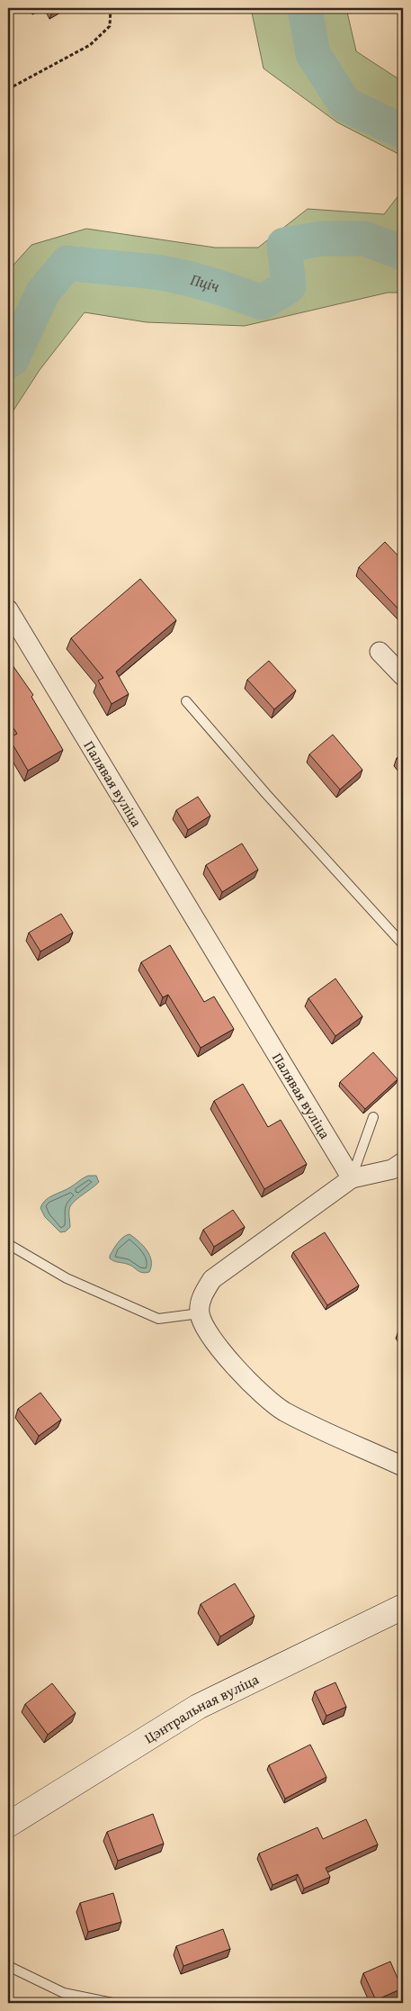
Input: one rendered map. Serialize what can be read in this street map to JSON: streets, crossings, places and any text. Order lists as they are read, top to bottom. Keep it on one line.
{"streets":{"main road":["Цэнтральная вуліца"],"street":["Палявая вуліца"]},"water":["Пціч"]}
